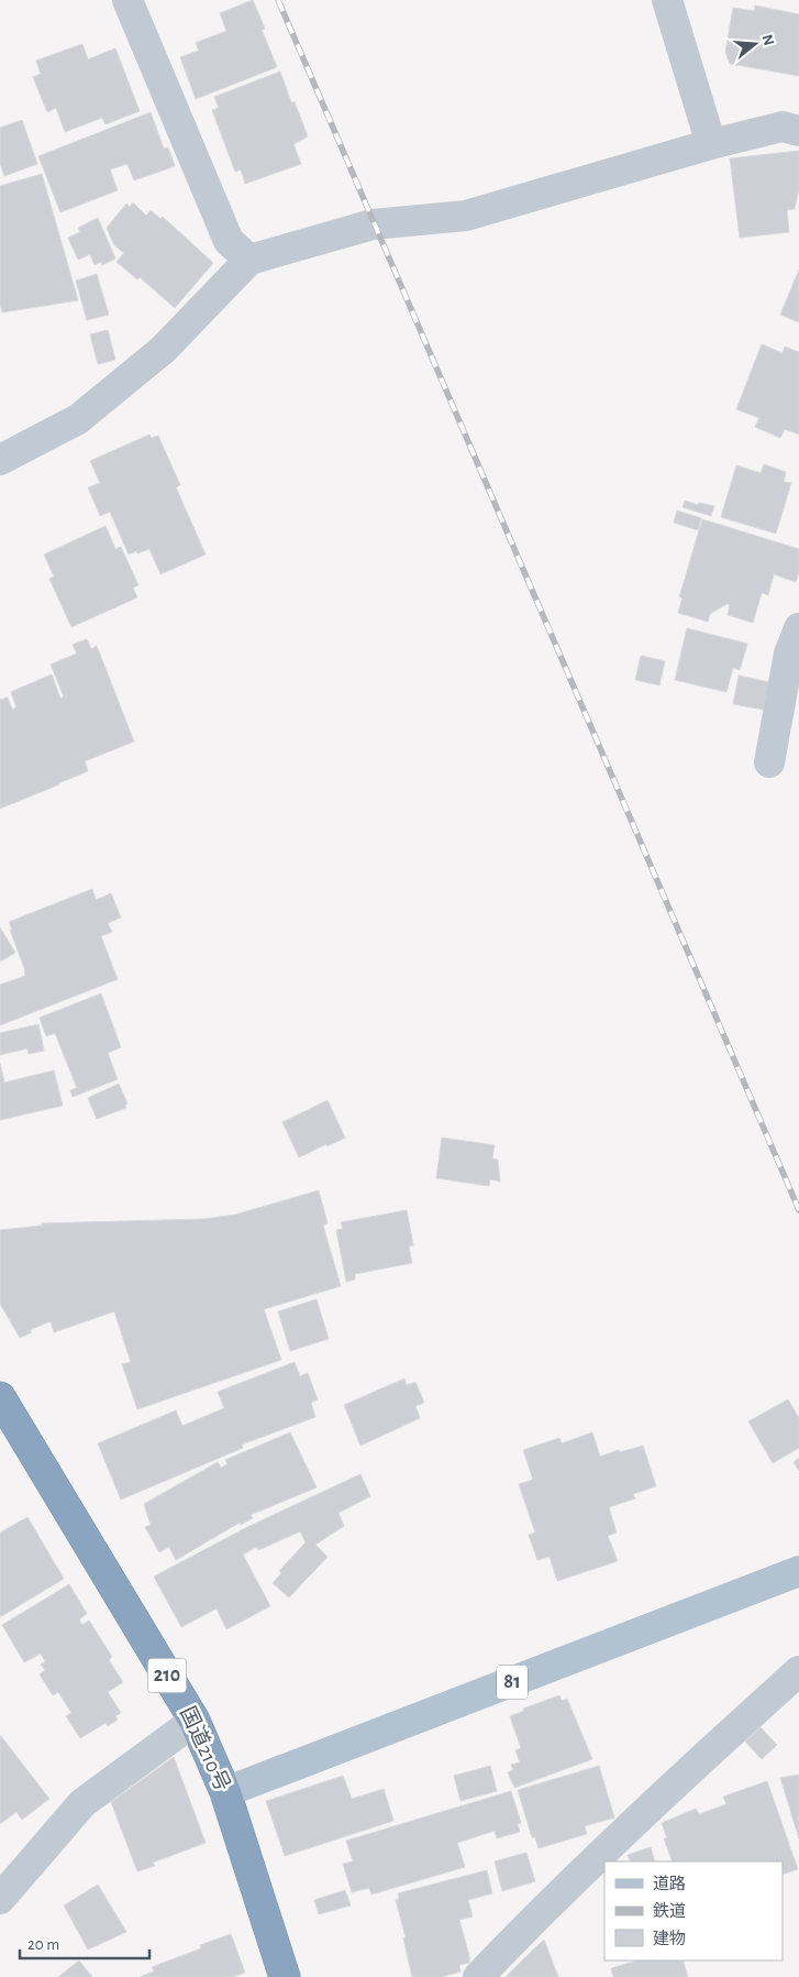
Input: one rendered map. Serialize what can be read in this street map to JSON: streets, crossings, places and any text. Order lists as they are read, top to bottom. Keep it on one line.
{"streets":{"highway":["210","国道210号"],"main road":["81"]},"crossings":[["81","国道210号"]],"legend":["道路","鉄道","建物"],"scale_bar":"20 m","north":"right"}
